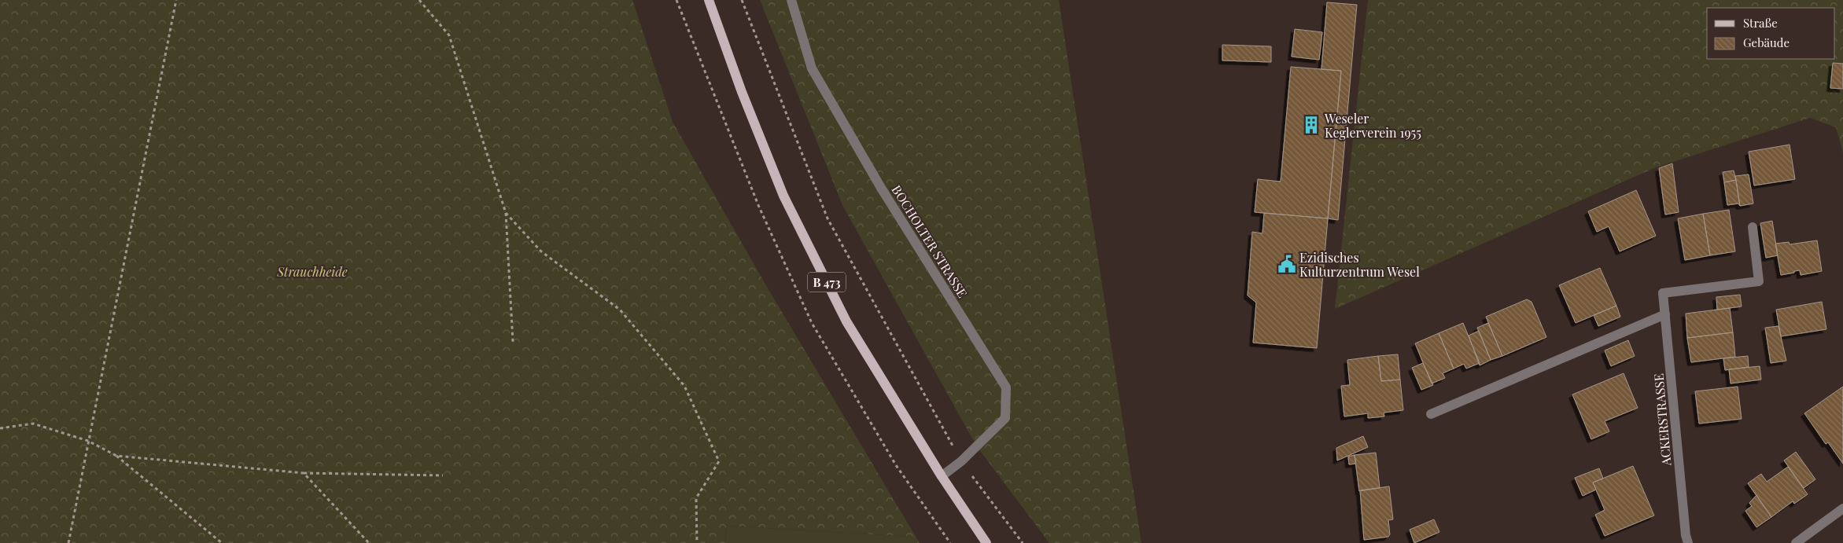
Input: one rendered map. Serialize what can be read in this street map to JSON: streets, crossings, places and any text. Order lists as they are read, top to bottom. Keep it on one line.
{"streets":{"main road":["B 473"],"street":["BOCHOLTER STRASSE","ACKERSTRASSE"]},"crossings":[["BOCHOLTER STRASSE","B 473"]],"parks":["Strauchheide"],"places":{"building":["Weseler Keglerverein 1955"],"public building":["Ezidisches Kulturzentrum Wesel"]},"legend":["Straße","Gebäude"]}
